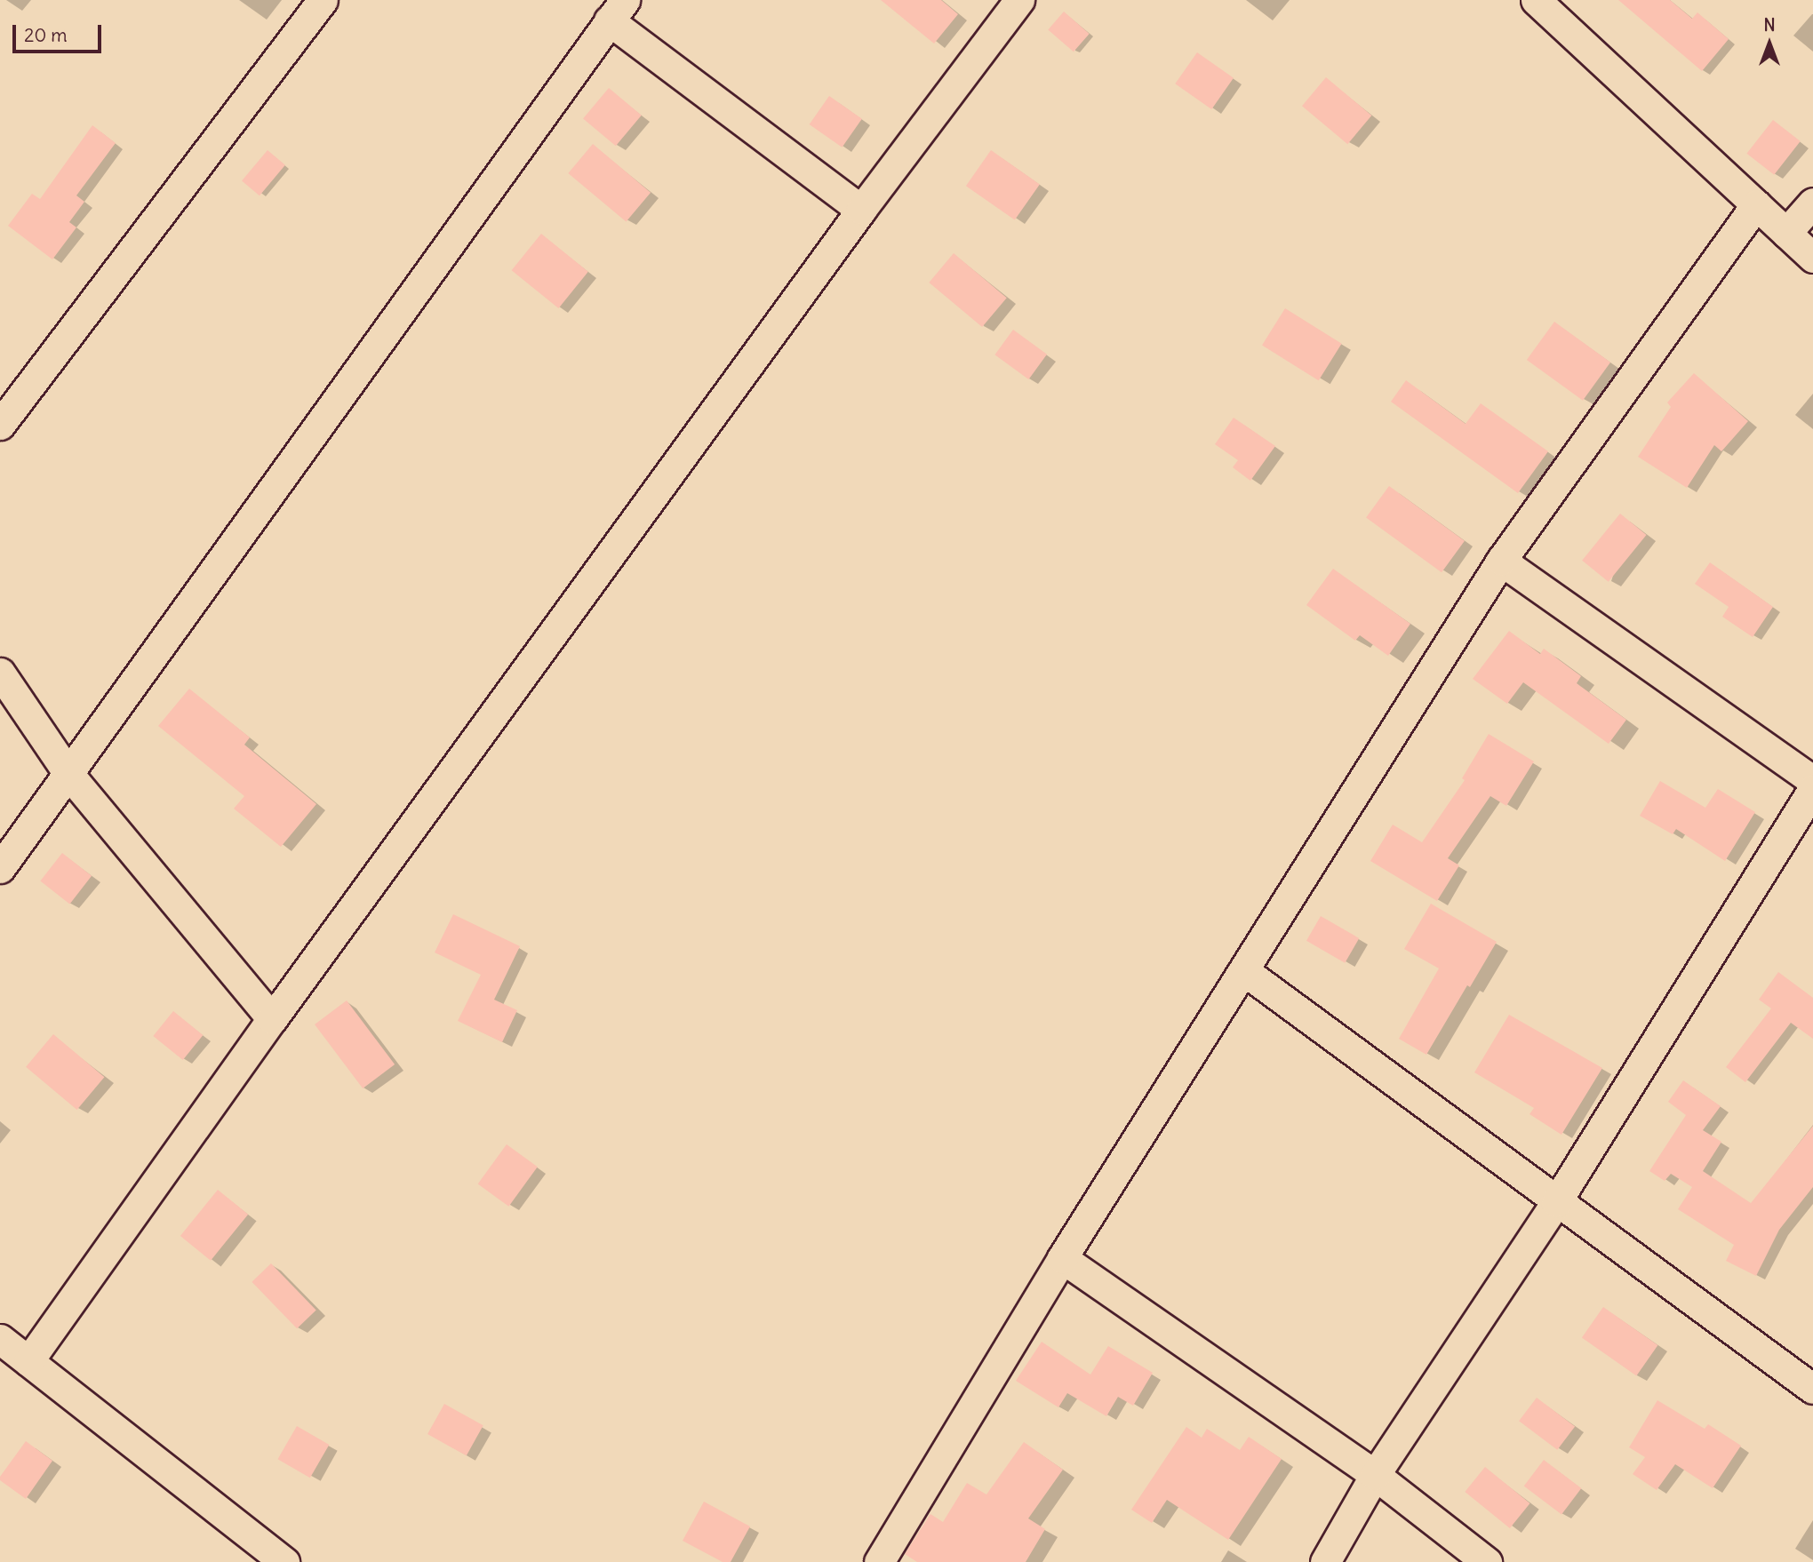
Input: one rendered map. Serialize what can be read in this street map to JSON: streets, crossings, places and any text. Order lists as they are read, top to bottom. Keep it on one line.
{"scale_bar":"20 m","north":"top"}
